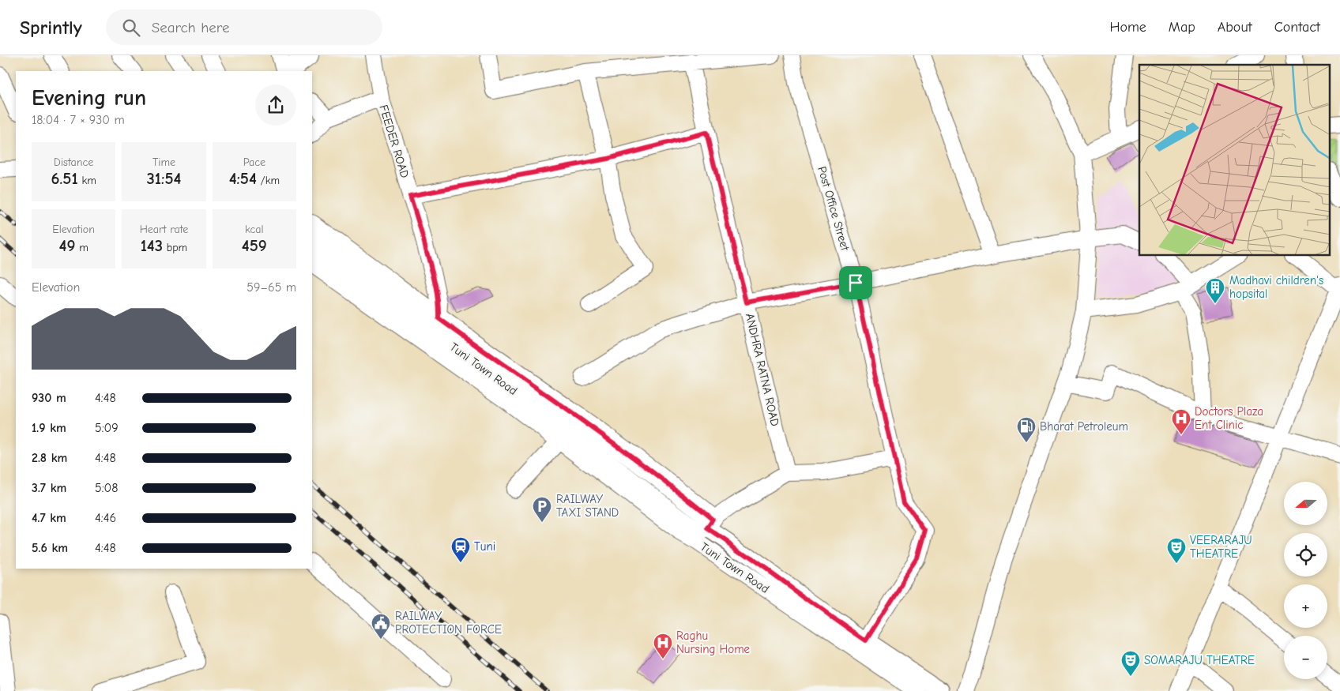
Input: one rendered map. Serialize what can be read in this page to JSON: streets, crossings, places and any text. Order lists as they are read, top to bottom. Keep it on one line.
{"streets":{"street":["FEEDER ROAD","Post Office Street","Tuni Town Road","ANDHRA RATNA ROAD"]},"crossings":[["Post Office Street","Tuni Town Road"]],"places":{"building":["Madhavi children's hopsital"],"hospital":["Doctors Plaza Ent Clinic","Raghu Nursing Home"],"fuel station":["Bharat Petroleum"],"parking":["RAILWAY TAXI STAND"],"station":["Tuni"],"theatre":["VEERARAJU THEATRE","SOMARAJU THEATRE"],"public building":["RAILWAY PROTECTION FORCE"]},"north":"left","page":{"header":"Sprintly","search":"Search here","nav":["Home","Map","About","Contact"],"heading":["Evening run","18:04 · 7 × 930 m"],"stats":[["Distance","6.51 km"],["Time","31:54"],["Pace","4:54 /km"],["Elevation","49 m"],["Heart rate","143 bpm"],["kcal","459"]],"chart":["Elevation","59–65 m"],"list":[{"name":"930 m","note":"4:48"},{"name":"1.9 km","note":"5:09"},{"name":"2.8 km","note":"4:48"},{"name":"3.7 km","note":"5:08"},{"name":"4.7 km","note":"4:46"},{"name":"5.6 km","note":"4:48"}],"map_buttons":["+","−"]}}
